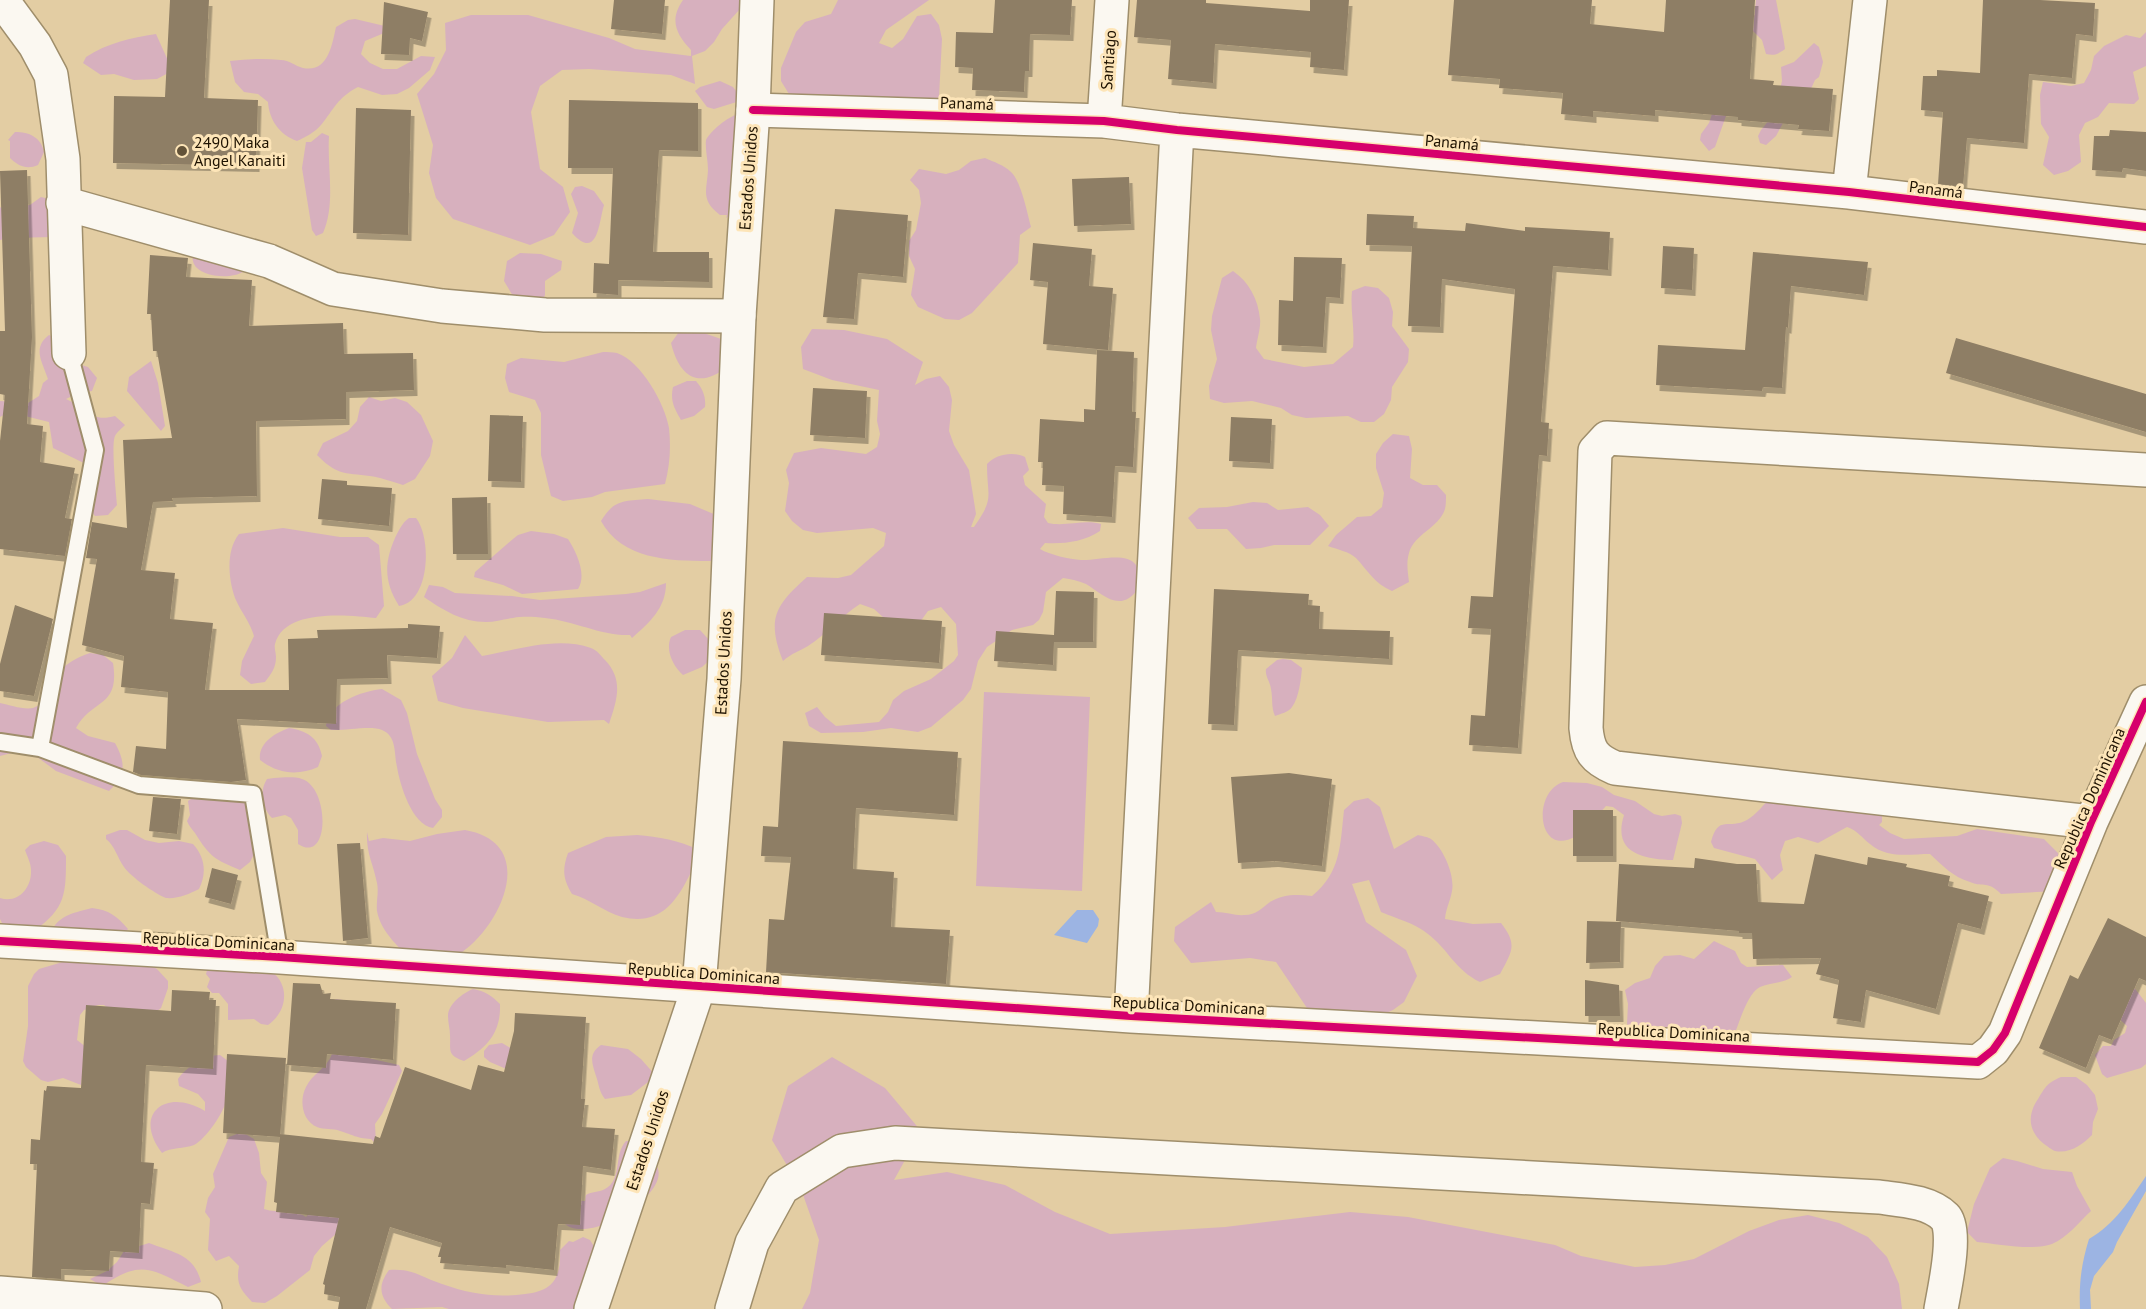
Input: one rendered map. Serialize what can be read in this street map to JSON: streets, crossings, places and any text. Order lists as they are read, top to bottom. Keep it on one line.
{"streets":{"street":["Santiago","Panamá","Estados Unidos","Republica Dominicana"]},"crossings":[["Santiago","Panamá"],["Panamá","Estados Unidos"],["Estados Unidos","Republica Dominicana"]],"places":["2490 Maka Angel Kanaiti"]}
